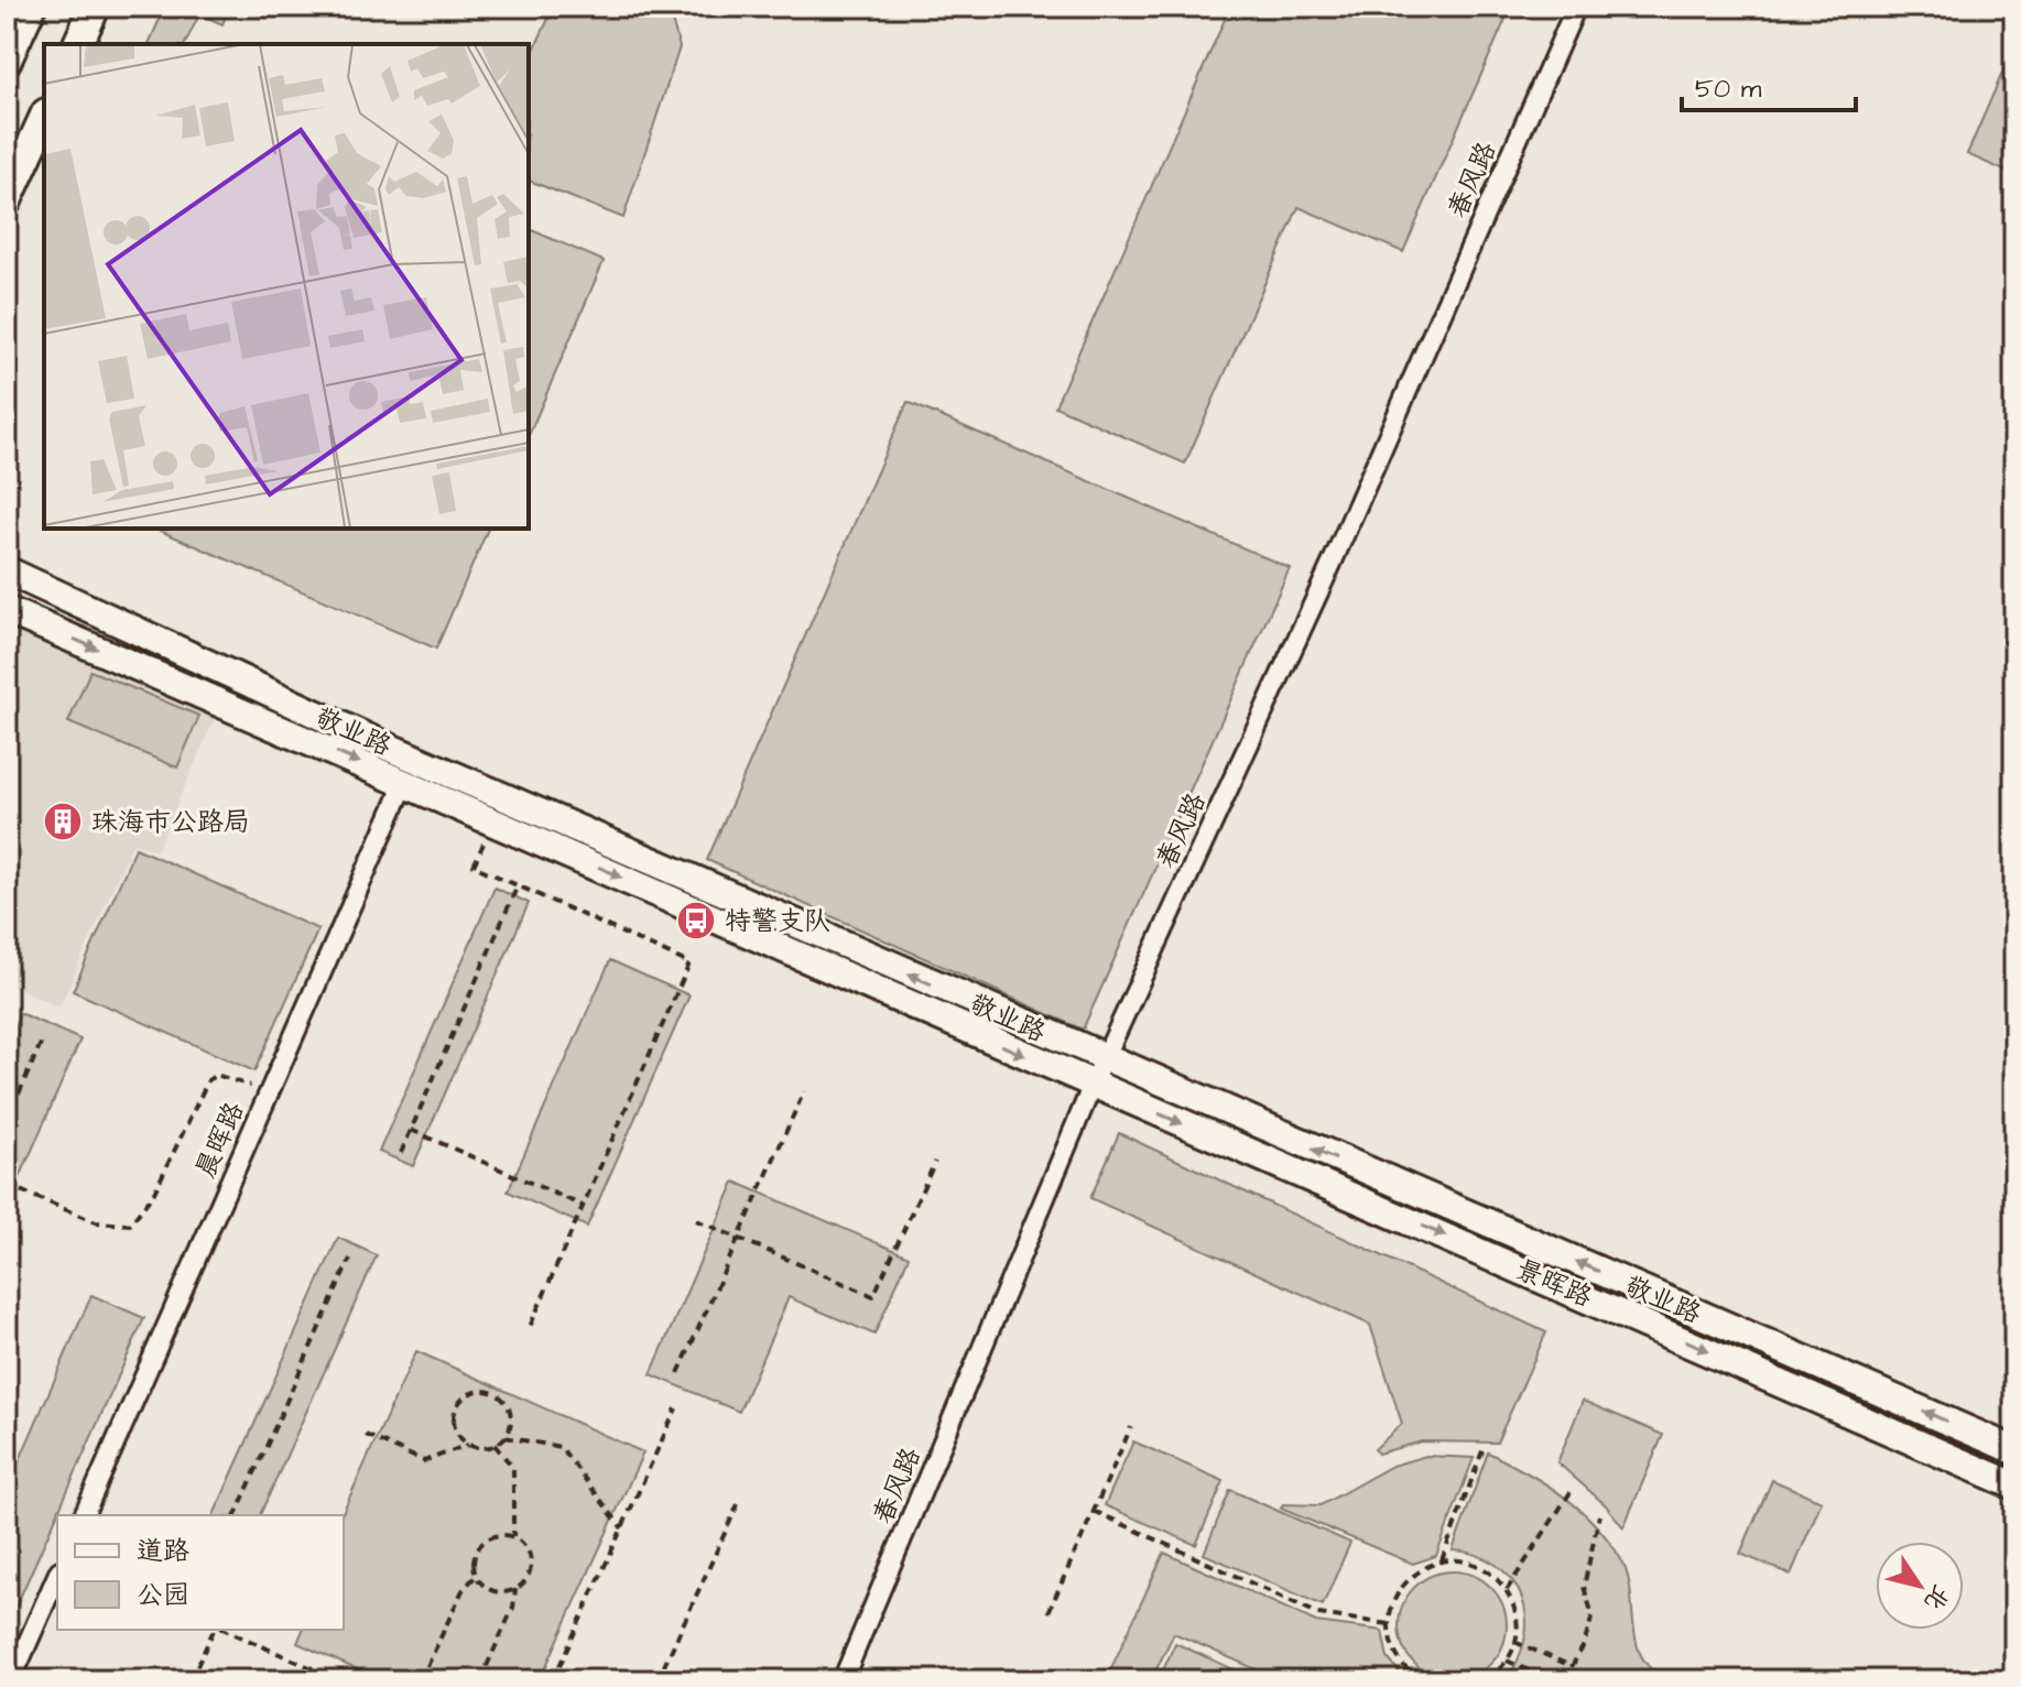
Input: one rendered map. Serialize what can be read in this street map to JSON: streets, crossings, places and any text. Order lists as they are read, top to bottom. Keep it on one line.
{"streets":{"main road":["敬业路","景晖路"],"street":["春风路","晨晖路"]},"crossings":[["春风路","敬业路"],["春风路","景晖路"],["敬业路","晨晖路"],["敬业路","景晖路"]],"one_way":["景晖路"],"places":{"building":["珠海市公路局"],"bus stop":["特警支队"]},"legend":["道路","公园"],"scale_bar":"50 m","north":"bottom right"}
